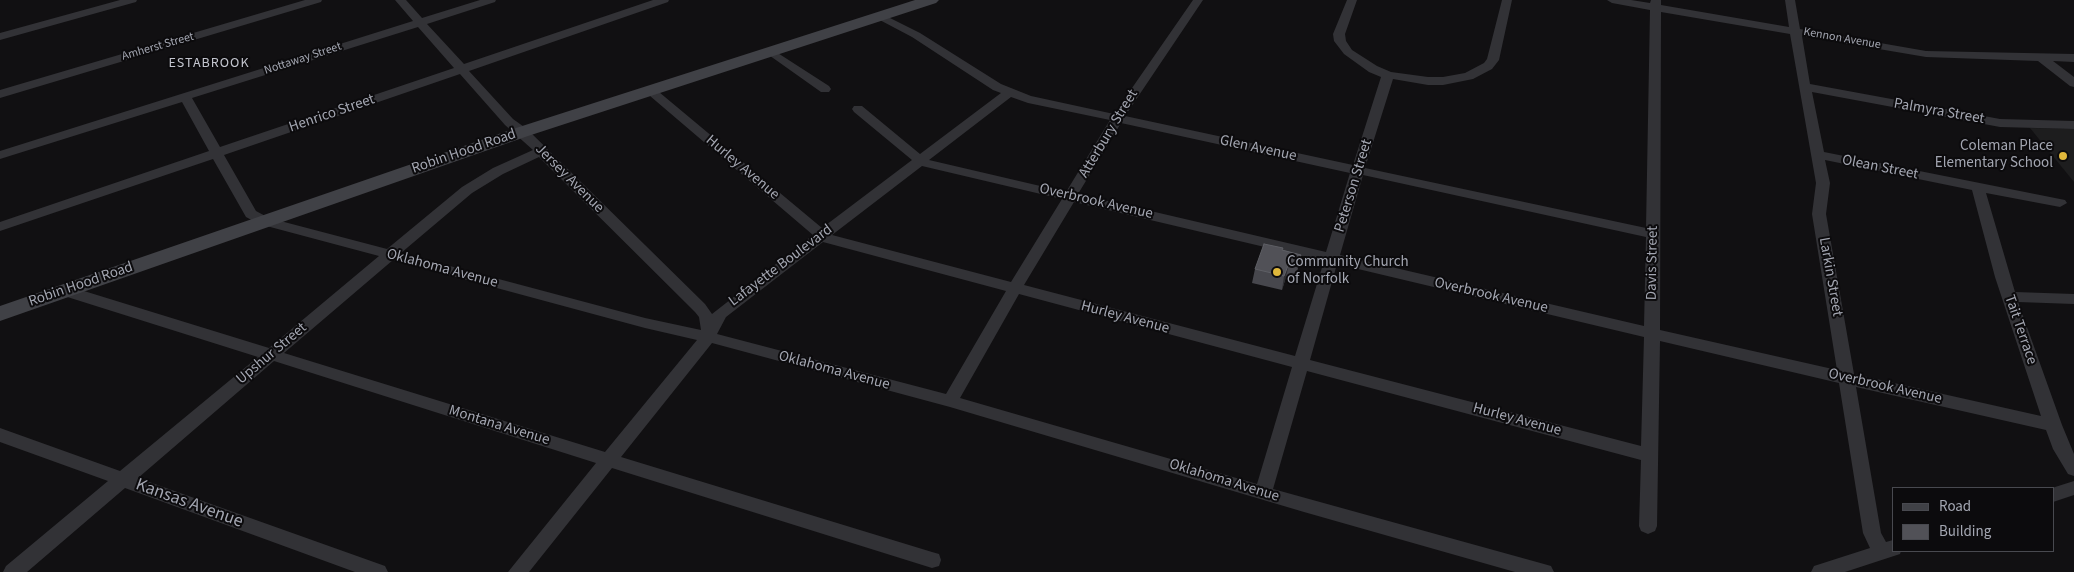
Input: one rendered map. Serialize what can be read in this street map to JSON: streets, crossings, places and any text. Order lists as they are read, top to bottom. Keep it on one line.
{"streets":{"street":["Kennon Avenue","Amherst Street","Nottaway Street","Palmyra Street","Henrico Street","Atterbury Street","Glen Avenue","Robin Hood Road","Hurley Avenue","Olean Street","Jersey Avenue","Peterson Street","Overbrook Avenue","Davis Street","Lafayette Boulevard","Oklahoma Avenue","Larkin Street","Tait Terrace","Upshur Street","Montana Avenue","Kansas Avenue"]},"crossings":[["Kennon Avenue","Davis Street"],["Kennon Avenue","Larkin Street"],["Nottaway Street","Jersey Avenue"],["Nottaway Street","Oklahoma Avenue"],["Palmyra Street","Larkin Street"],["Henrico Street","Jersey Avenue"],["Henrico Street","Oklahoma Avenue"],["Atterbury Street","Glen Avenue"],["Atterbury Street","Hurley Avenue"],["Atterbury Street","Overbrook Avenue"],["Atterbury Street","Oklahoma Avenue"],["Glen Avenue","Robin Hood Road"],["Glen Avenue","Peterson Street"],["Glen Avenue","Davis Street"],["Glen Avenue","Lafayette Boulevard"],["Robin Hood Road","Hurley Avenue"],["Robin Hood Road","Jersey Avenue"],["Robin Hood Road","Oklahoma Avenue"],["Robin Hood Road","Montana Avenue"],["Hurley Avenue","Peterson Street"],["Hurley Avenue","Davis Street"],["Hurley Avenue","Lafayette Boulevard"],["Olean Street","Larkin Street"],["Olean Street","Tait Terrace"],["Jersey Avenue","Lafayette Boulevard"],["Jersey Avenue","Oklahoma Avenue"],["Jersey Avenue","Upshur Street"],["Peterson Street","Overbrook Avenue"],["Peterson Street","Oklahoma Avenue"],["Overbrook Avenue","Davis Street"],["Overbrook Avenue","Lafayette Boulevard"],["Overbrook Avenue","Larkin Street"],["Overbrook Avenue","Tait Terrace"],["Lafayette Boulevard","Oklahoma Avenue"],["Lafayette Boulevard","Montana Avenue"],["Oklahoma Avenue","Upshur Street"],["Upshur Street","Montana Avenue"],["Upshur Street","Kansas Avenue"]],"districts":["ESTABROOK"],"places":["Coleman Place Elementary School","Community Church of Norfolk"],"legend":["Road","Building"]}
